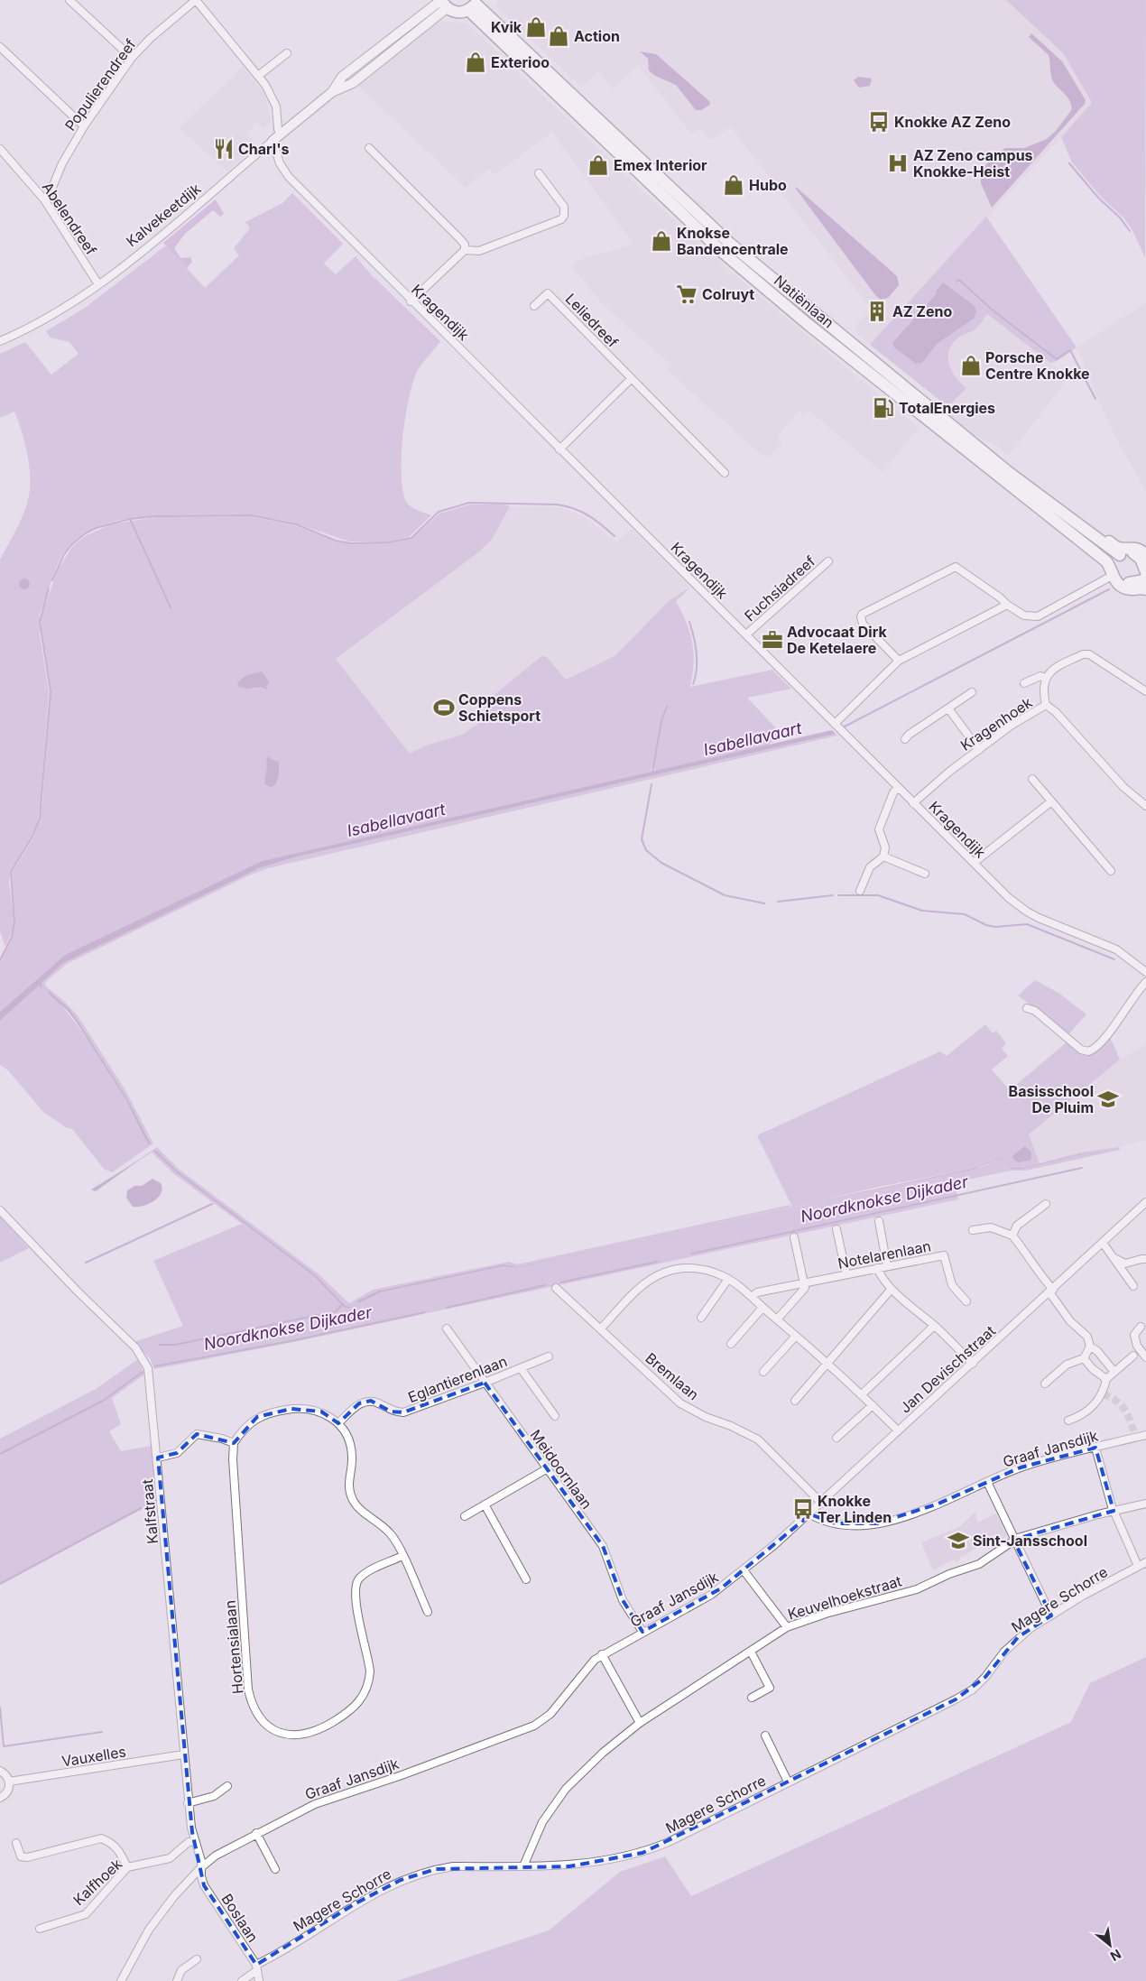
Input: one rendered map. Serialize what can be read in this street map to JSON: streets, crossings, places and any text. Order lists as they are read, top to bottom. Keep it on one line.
{"streets":{"main road":["Natiënlaan"],"street":["Populierendreef","Kalvekeetdijk","Abelendreef","Kragendijk","Leliedreef","Fuchsiadreef","Kragenhoek","Notelarenlaan","Jan Devischstraat","Bremlaan","Eglantierenlaan","Graaf Jansdijk","Meidoornlaan","Kalfstraat","Keuvelhoekstraat","Magere Schorre","Hortensialaan","Vauxelles","Kalfhoek","Boslaan"]},"crossings":[["Populierendreef","Abelendreef"],["Kalvekeetdijk","Abelendreef"],["Kalvekeetdijk","Kragendijk"],["Kragendijk","Fuchsiadreef"],["Kragendijk","Kragenhoek"],["Jan Devischstraat","Bremlaan"],["Jan Devischstraat","Graaf Jansdijk"],["Eglantierenlaan","Meidoornlaan"],["Graaf Jansdijk","Meidoornlaan"],["Graaf Jansdijk","Kalfstraat"],["Graaf Jansdijk","Boslaan"],["Kalfstraat","Vauxelles"],["Kalfstraat","Kalfhoek"],["Kalfstraat","Boslaan"],["Keuvelhoekstraat","Magere Schorre"],["Magere Schorre","Boslaan"]],"water":["Isabellavaart","Noordknokse Dijkader"],"places":{"shop":["Kvik","Action","Exterioo","Emex Interior","Hubo","Knokse Bandencentrale","Porsche Centre Knokke"],"bus stop":["Knokke AZ Zeno","Knokke Ter Linden"],"restaurant":["Charl's"],"hospital":["AZ Zeno campus Knokke-Heist"],"supermarket":["Colruyt"],"building":["AZ Zeno"],"fuel station":["TotalEnergies"],"office":["Advocaat Dirk De Ketelaere"],"sports":["Coppens Schietsport"],"school or university":["Basisschool De Pluim","Sint-Jansschool"]},"north":"bottom right"}
